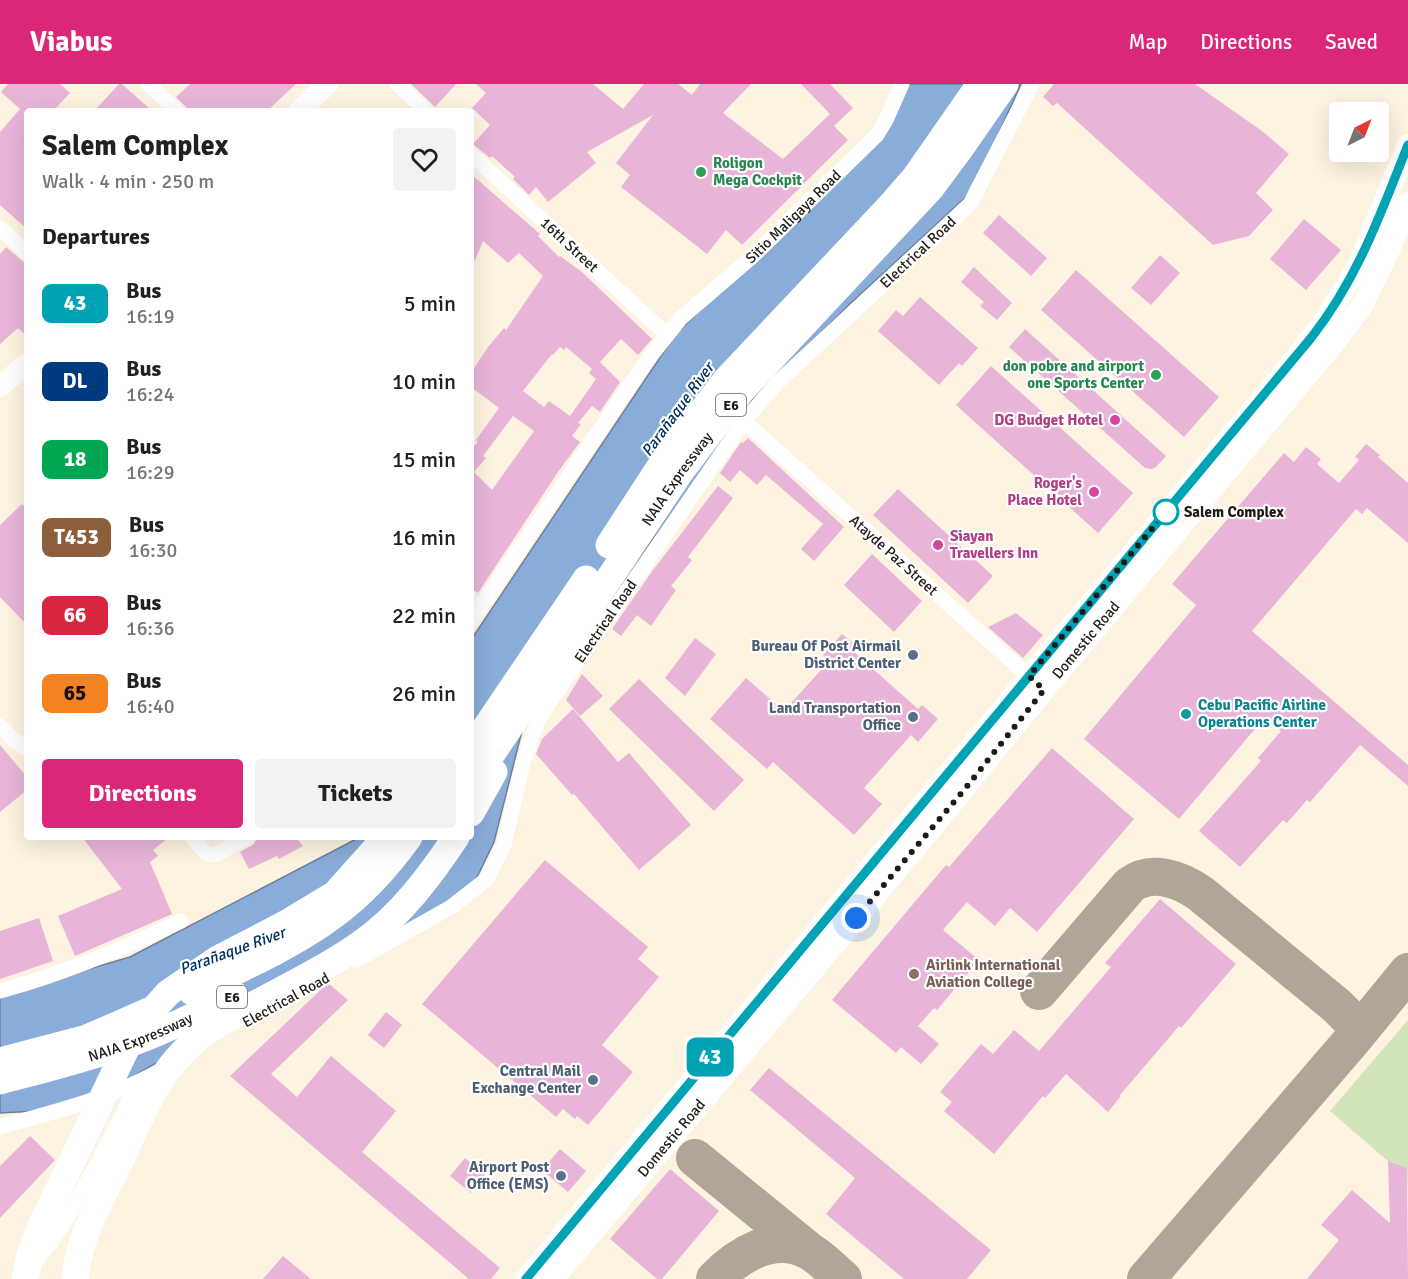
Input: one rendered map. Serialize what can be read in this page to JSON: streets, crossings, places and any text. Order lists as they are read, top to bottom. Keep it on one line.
{"streets":{"highway":["E6","NAIA Expressway"],"main road":["Domestic Road"],"street":["Sitio Maligaya Road","16th Street","Electrical Road","Atayde Paz Street"]},"crossings":[["Sitio Maligaya Road","16th Street"],["Electrical Road","Atayde Paz Street"],["Atayde Paz Street","Domestic Road"]],"water":["Parañaque River"],"places":["Roligon Mega Cockpit","don pobre and airport one Sports Center","DG Budget Hotel","Roger's Place Hotel","Salem Complex","Siayan Travellers Inn","Bureau Of Post Airmail District Center","Cebu Pacific Airline Operations Center","Land Transportation Office","Airlink International Aviation College","Central Mail Exchange Center","Airport Post Office (EMS)"],"lines":["bus line 43"],"north":"top right","page":{"header":"Viabus","nav":["Map","Directions","Saved"],"on_map":"43","heading":[["Salem Complex","Walk · 4 min · 250 m"],"Departures"],"list":[{"mark":"43","name":"Bus","note":"16:19","value":"5 min"},{"mark":"DL","name":"Bus","note":"16:24","value":"10 min"},{"mark":"18","name":"Bus","note":"16:29","value":"15 min"},{"mark":"T453","name":"Bus","note":"16:30","value":"16 min"},{"mark":"66","name":"Bus","note":"16:36","value":"22 min"},{"mark":"65","name":"Bus","note":"16:40","value":"26 min"}],"buttons":["Directions","Tickets"]}}
